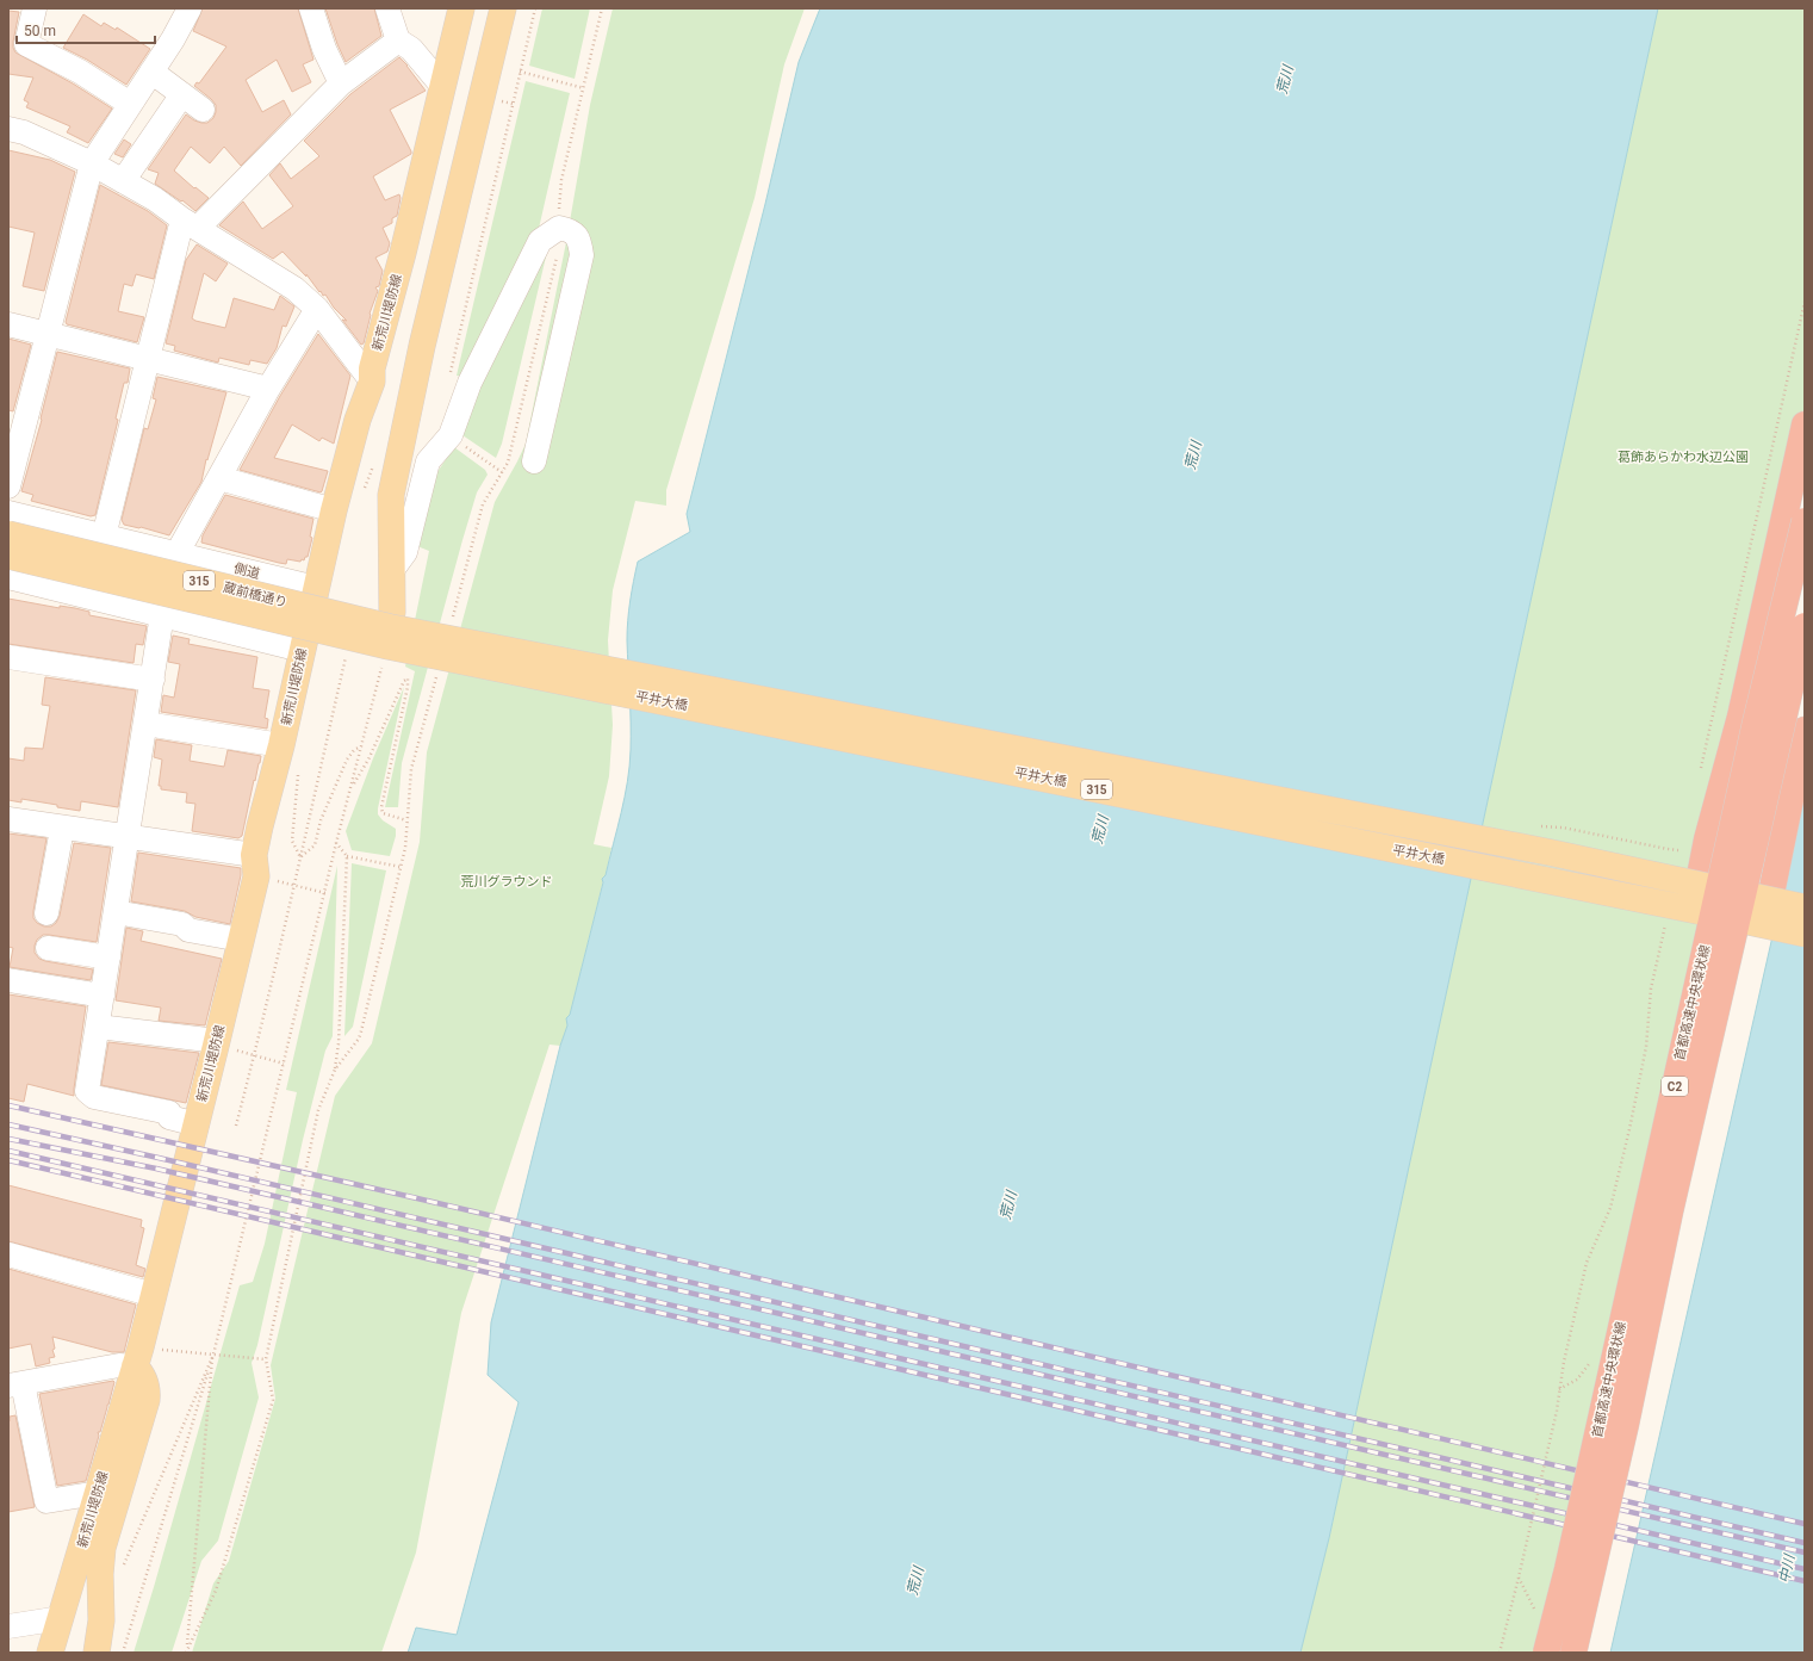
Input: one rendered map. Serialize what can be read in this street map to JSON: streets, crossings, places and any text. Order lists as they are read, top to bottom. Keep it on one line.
{"streets":{"highway":["首都高速中央環状線","C2"],"main road":["新荒川堤防線","315","蔵前橋通り","平井大橋"],"street":["側道"]},"crossings":[["新荒川堤防線","側道"],["蔵前橋通り","平井大橋"]],"water":["荒川","中川"],"parks":["葛飾あらかわ水辺公園","荒川グラウンド"],"scale_bar":"50 m"}
